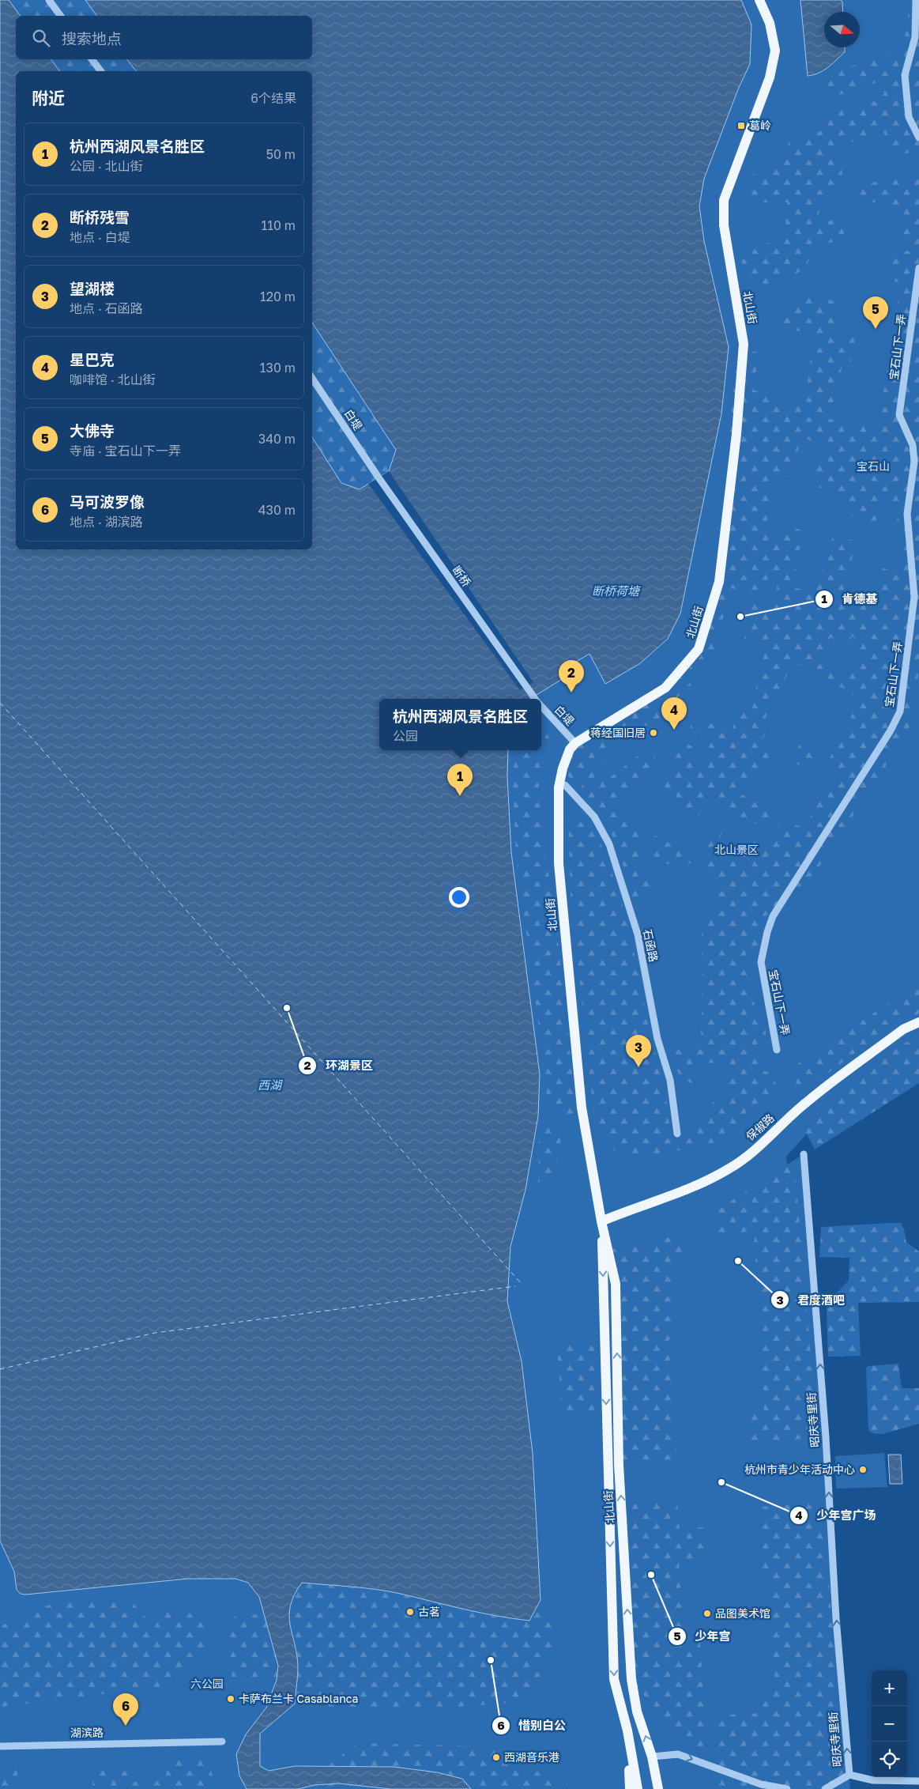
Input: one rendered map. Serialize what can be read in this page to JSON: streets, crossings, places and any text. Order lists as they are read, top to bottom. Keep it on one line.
{"streets":{"main road":["北山街","保俶路"],"street":["宝石山下一弄","白堤","断桥","石函路","昭庆寺里街","湖滨路"]},"crossings":[["北山街","白堤"],["北山街","石函路"],["北山街","保俶路"],["白堤","断桥"]],"one_way":["昭庆寺里街"],"water":["断桥荷塘","西湖"],"parks":["宝石山","北山景区","六公园"],"places":{"transit":["葛岭"],"other":["肯德基","蒋经国旧居","环湖景区","君度酒吧","杭州市青少年活动中心","少年宫广场","少年宫","古茗","品图美术馆","惜别白公","卡萨布兰卡 Casablanca","西湖音乐港"]},"north":"right","page":{"search":"搜索地点","heading":["附近","6个结果"],"list":[{"mark":"1","name":"杭州西湖风景名胜区","note":"公园 · 北山街","value":"50 m"},{"mark":"2","name":"断桥残雪","note":"地点 · 白堤","value":"110 m"},{"mark":"3","name":"望湖楼","note":"地点 · 石函路","value":"120 m"},{"mark":"4","name":"星巴克","note":"咖啡馆 · 北山街","value":"130 m"},{"mark":"5","name":"大佛寺","note":"寺庙 · 宝石山下一弄","value":"340 m"},{"mark":"6","name":"马可波罗像","note":"地点 · 湖滨路","value":"430 m"}],"pins":["5","2","4","1","3","6"],"popup":["杭州西湖风景名胜区","公园"],"map_buttons":["+","−"]}}
